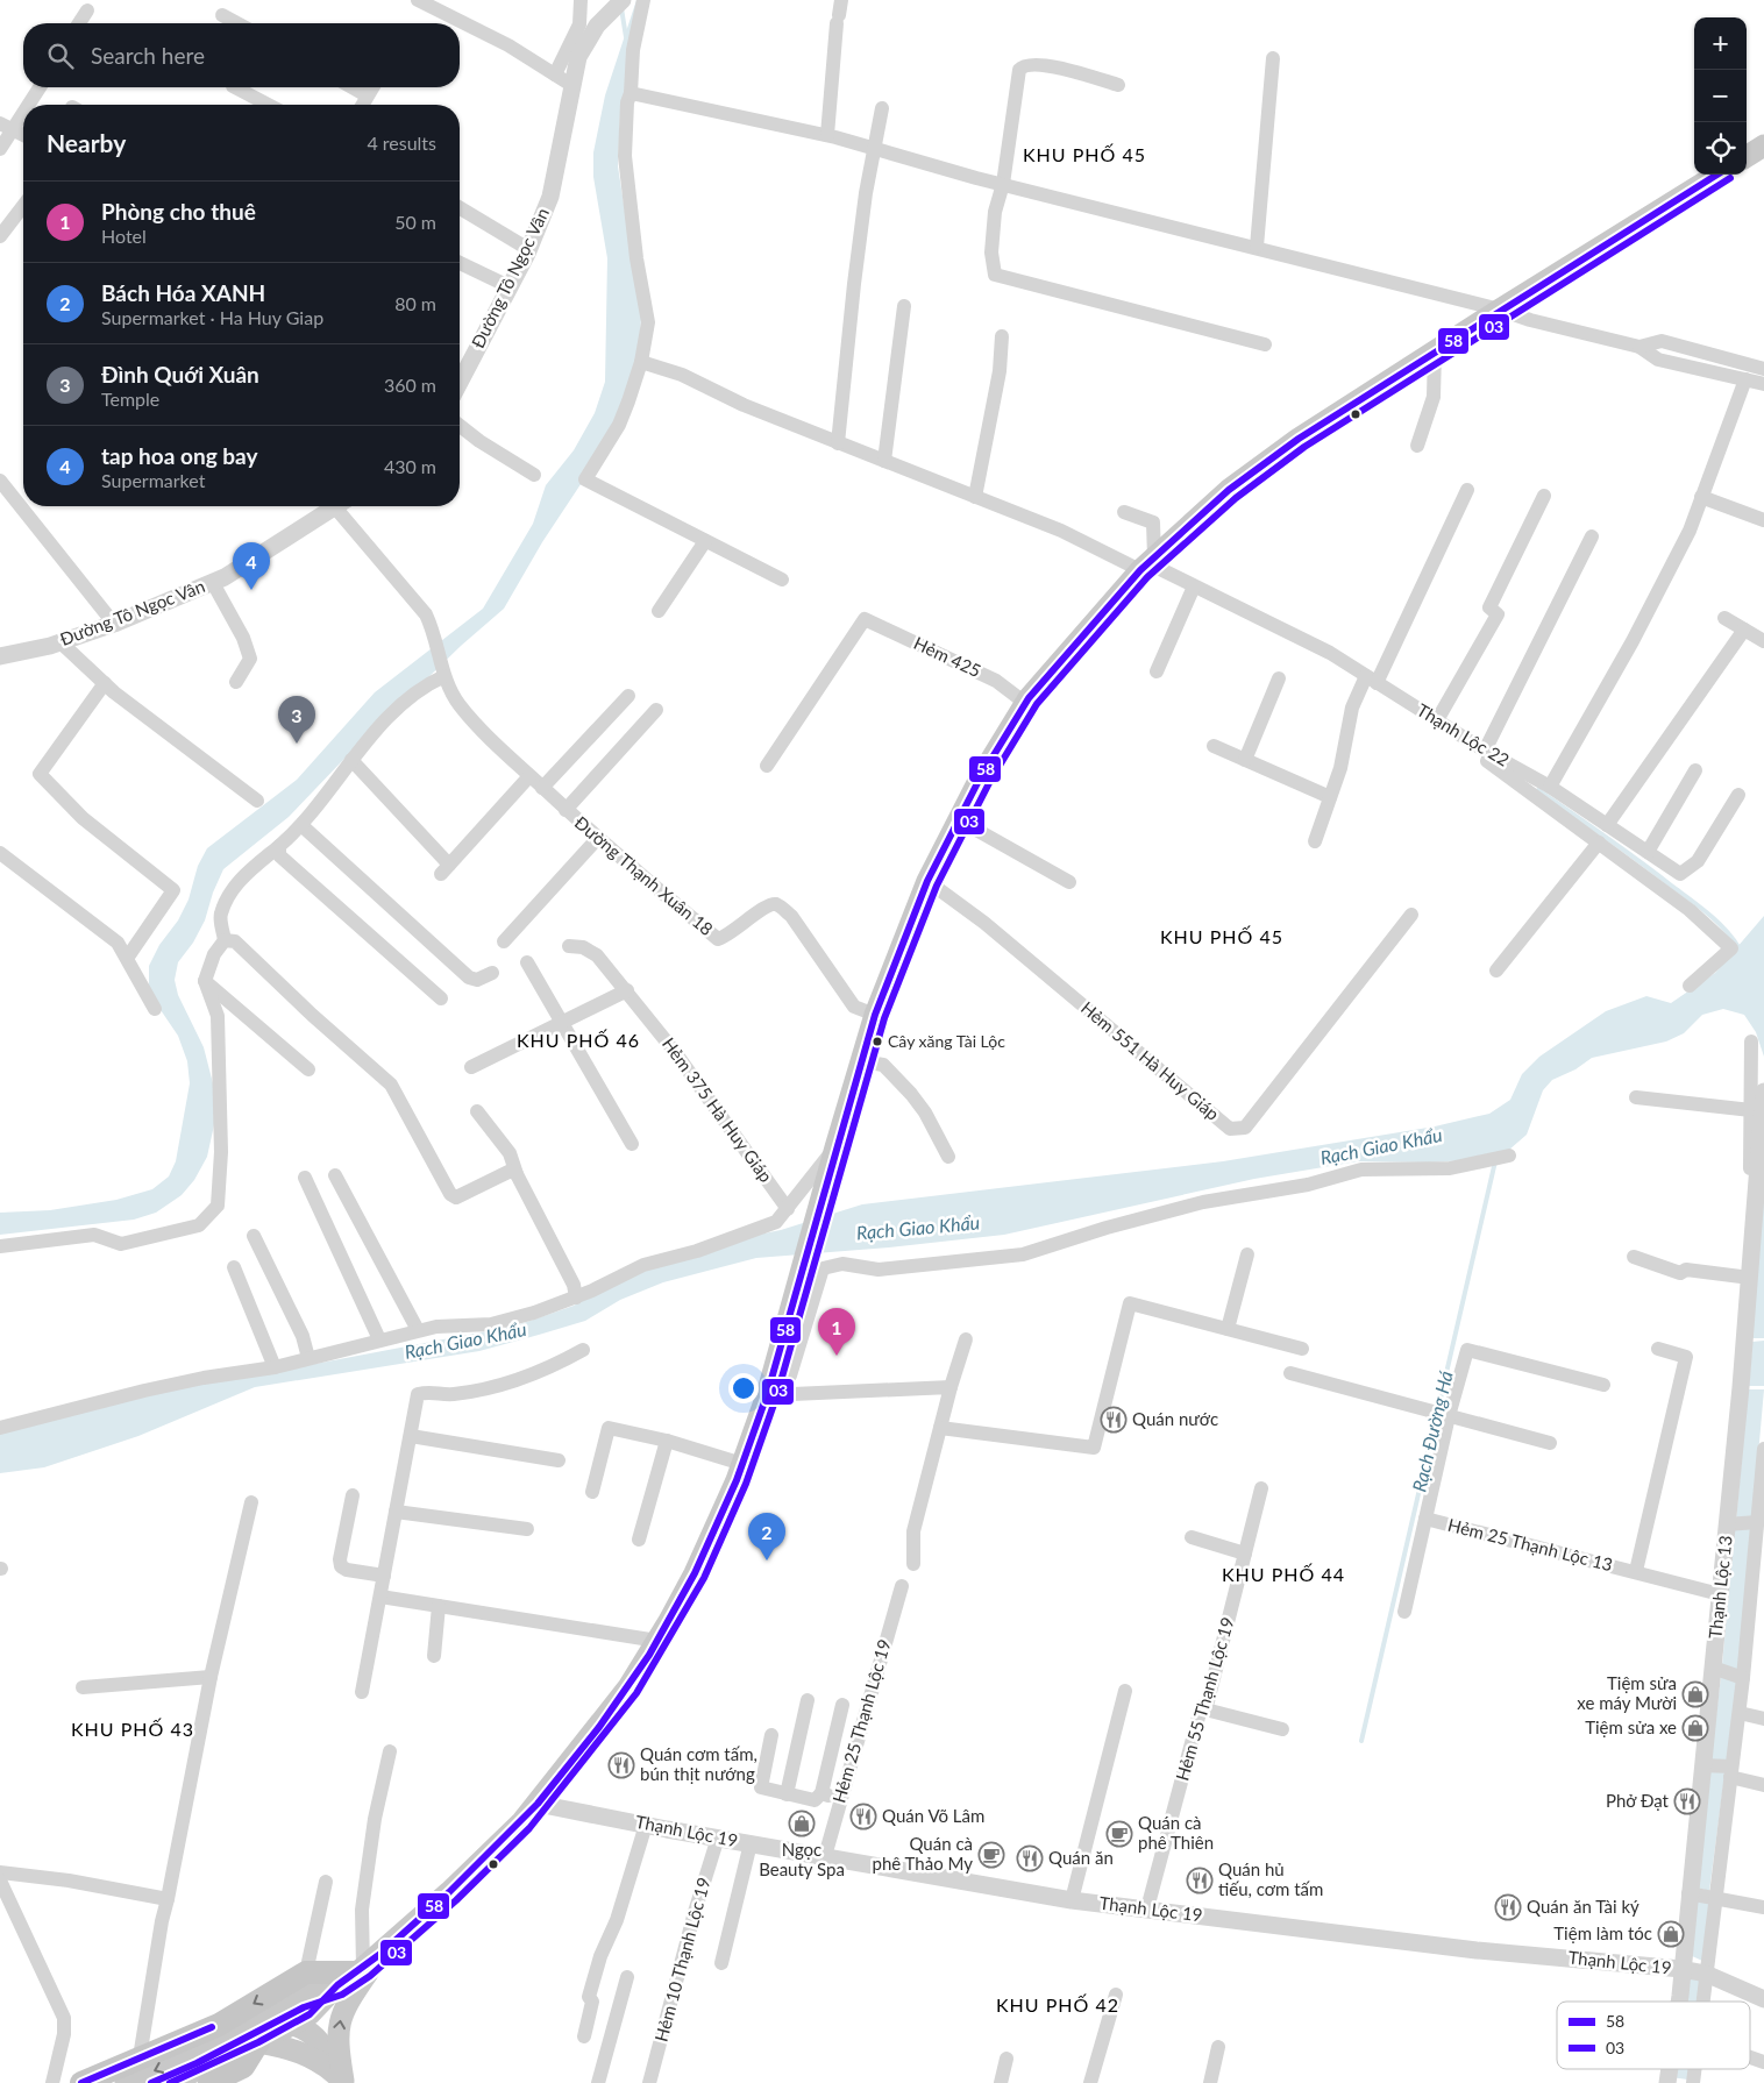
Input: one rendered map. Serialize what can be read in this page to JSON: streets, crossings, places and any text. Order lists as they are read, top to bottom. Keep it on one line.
{"streets":{"street":["Đường Tô Ngọc Vân","Hẻm 425","Thạnh Lộc 22","Đường Thạnh Xuân 18","Hẻm 551 Hà Huy Giáp","Hẻm 375 Hà Huy Giáp","Hẻm 25 Thạnh Lộc 13","Thạnh Lộc 13","Hẻm 55 Thạnh Lộc 19","Hẻm 25 Thạnh Lộc 19","Thạnh Lộc 19","Hẻm 10 Thạnh Lộc 19"]},"crossings":[["Hẻm 25 Thạnh Lộc 13","Thạnh Lộc 13"],["Thạnh Lộc 13","Thạnh Lộc 19"],["Hẻm 55 Thạnh Lộc 19","Thạnh Lộc 19"],["Hẻm 25 Thạnh Lộc 19","Thạnh Lộc 19"],["Thạnh Lộc 19","Hẻm 10 Thạnh Lộc 19"]],"districts":["KHU PHỐ 45","KHU PHỐ 45","KHU PHỐ 46","KHU PHỐ 44","KHU PHỐ 43","KHU PHỐ 42"],"water":["Rạch Giao Khẩu","Rạch Đường Há"],"places":{"other":["Cây xăng Tài Lộc"],"restaurant":["Quán nước","Quán cơm tấm, bún thịt nướng","Phở Đạt","Quán Võ Lâm","Quán ăn","Quán hủ tiếu, cơm tấm","Quán ăn Tài ký"],"shop":["Tiệm sửa xe máy Mười","Tiệm sửa xe","Ngọc Beauty Spa","Tiệm làm tóc"],"cafe":["Quán cà phê Thiên","Quán cà phê Thảo My"]},"lines":["transit line 58","transit line 03"],"legend":["58","03"],"page":{"map_buttons":["+","−"],"search":"Search here","heading":["Nearby","4 results"],"list":[{"mark":"1","name":"Phòng cho thuê","note":"Hotel","value":"50 m"},{"mark":"2","name":"Bách Hóa XANH","note":"Supermarket · Ha Huy Giap","value":"80 m"},{"mark":"3","name":"Đình Quới Xuân","note":"Temple","value":"360 m"},{"mark":"4","name":"tap hoa ong bay","note":"Supermarket","value":"430 m"}],"pins":["4","3","1","2"]}}
